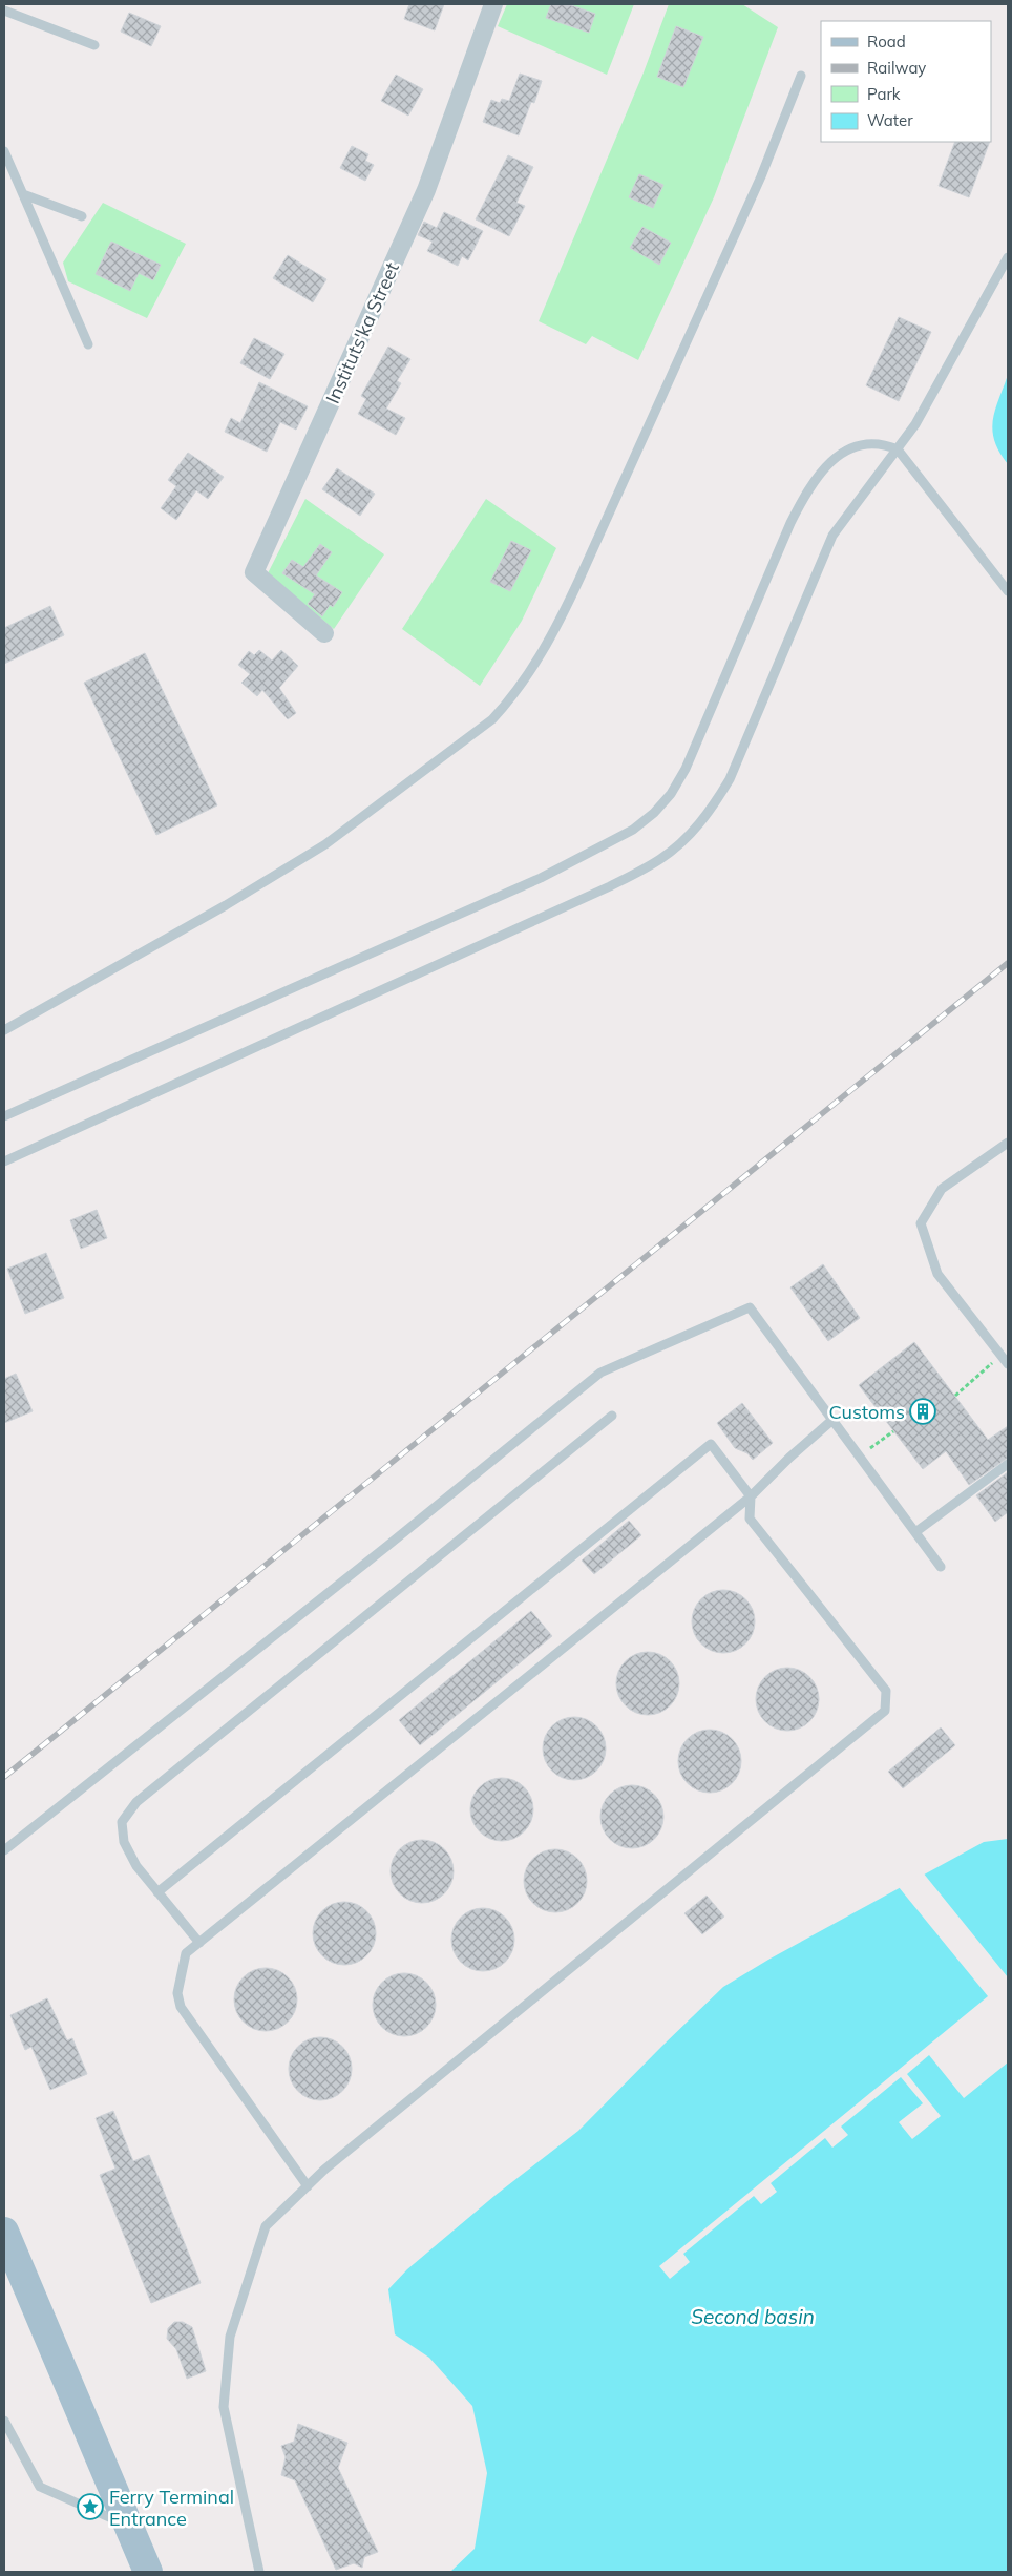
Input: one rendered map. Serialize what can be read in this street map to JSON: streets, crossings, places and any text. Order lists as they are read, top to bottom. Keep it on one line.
{"streets":{"street":["Instituts'ka Street"]},"water":["Second basin"],"places":{"building":["Customs"],"place":["Ferry Terminal Entrance"]},"legend":["Road","Railway","Park","Water"]}
